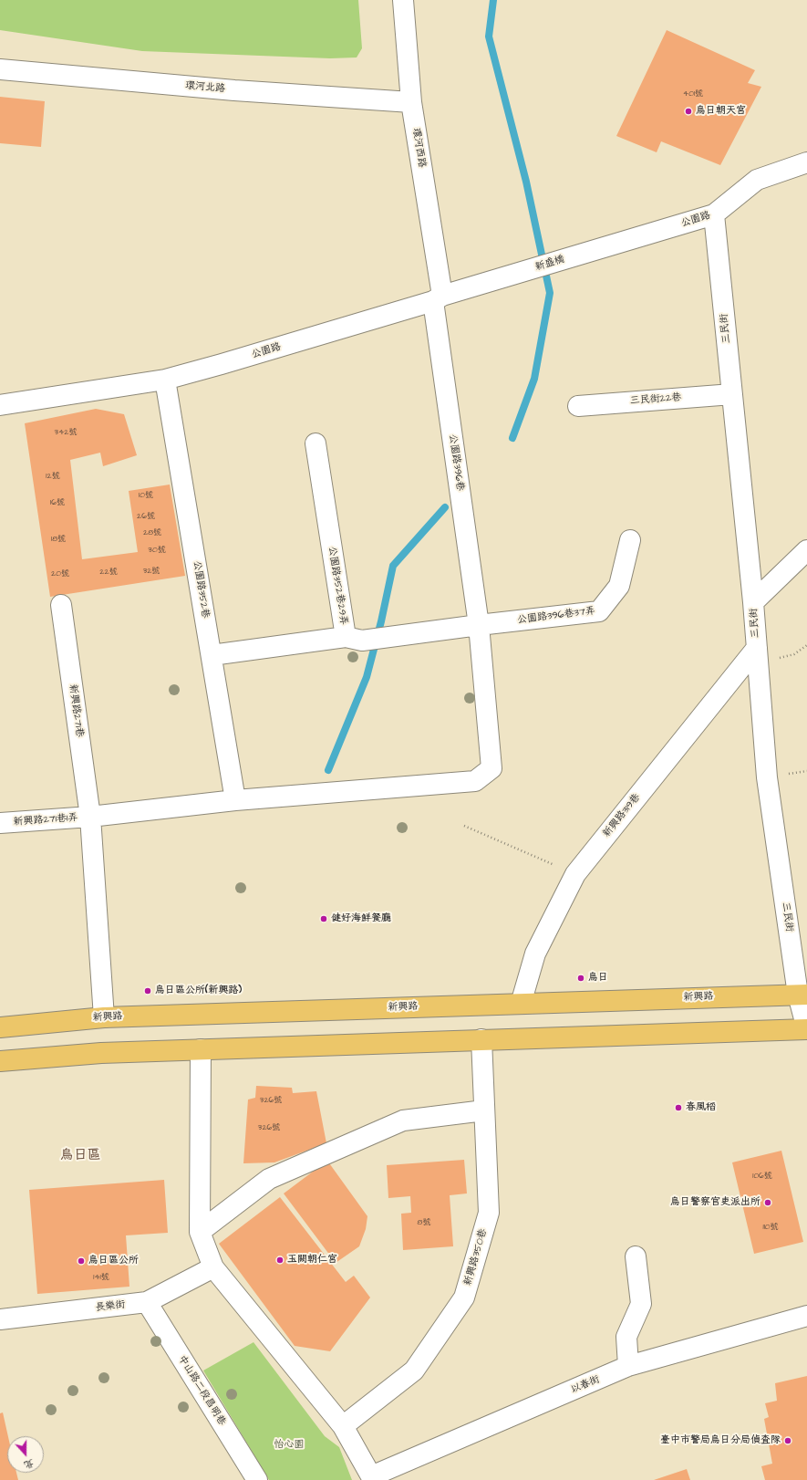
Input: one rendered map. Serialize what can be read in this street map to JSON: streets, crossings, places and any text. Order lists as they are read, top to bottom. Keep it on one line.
{"streets":{"main road":["新興路"],"street":["環河北路","環河西路","公園路","新盛橋","三民街","三民街22巷","公園路396巷","公園路352巷29弄","公園路352巷","公園路396巷37弄","新興路271巷","新興路319巷","新興路271巷1弄","新興路350巷","長樂街","以春街","中山路二段昌明巷"]},"crossings":[["環河北路","環河西路"],["環河西路","公園路"],["環河西路","公園路396巷"],["公園路","新盛橋"],["公園路","三民街"],["公園路","公園路396巷"],["公園路","公園路352巷"],["三民街","三民街22巷"],["三民街","新興路319巷"],["三民街","新興路"],["公園路396巷","公園路352巷"],["公園路396巷","公園路396巷37弄"],["公園路352巷29弄","公園路352巷"],["公園路352巷29弄","公園路396巷37弄"],["新興路271巷","新興路271巷1弄"],["新興路271巷","新興路"],["新興路319巷","新興路"],["長樂街","中山路二段昌明巷"]],"districts":["烏日區"],"parks":["怡心園"],"places":["烏日朝天宮","健好海鮮餐廳","烏日","烏日區公所(新興路)","春風稻","烏日警察官吏派出所","玉闕朝仁宮","烏日區公所","臺中市警局烏日分局偵查隊"],"house_numbers":["401號","342號","12號","10號","16號","26號","28號","18號","30號","32號","22號","20號","326號","326號","106號","8號","110號","141號"],"north":"bottom"}
